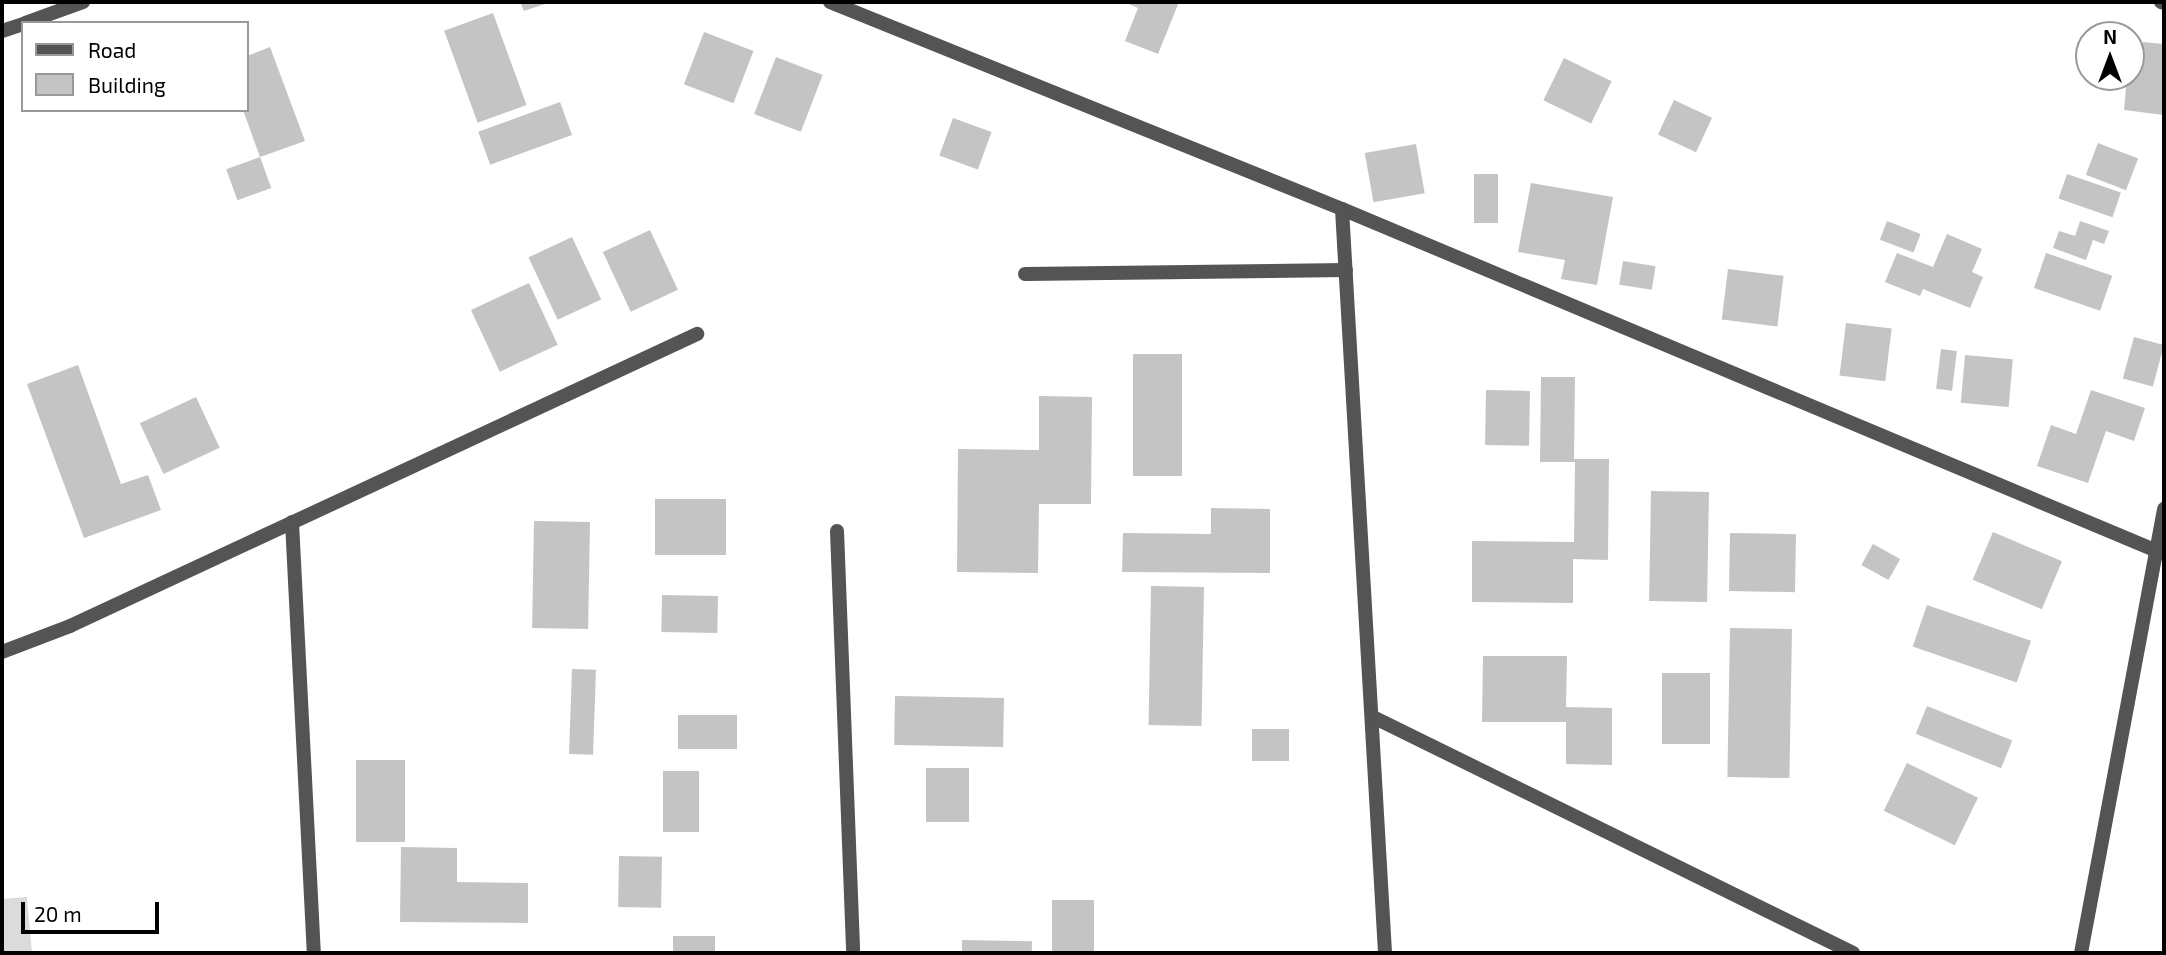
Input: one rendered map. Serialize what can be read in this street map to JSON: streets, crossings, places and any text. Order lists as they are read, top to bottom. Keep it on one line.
{"legend":["Road","Building"],"scale_bar":"20 m","north":"top"}
